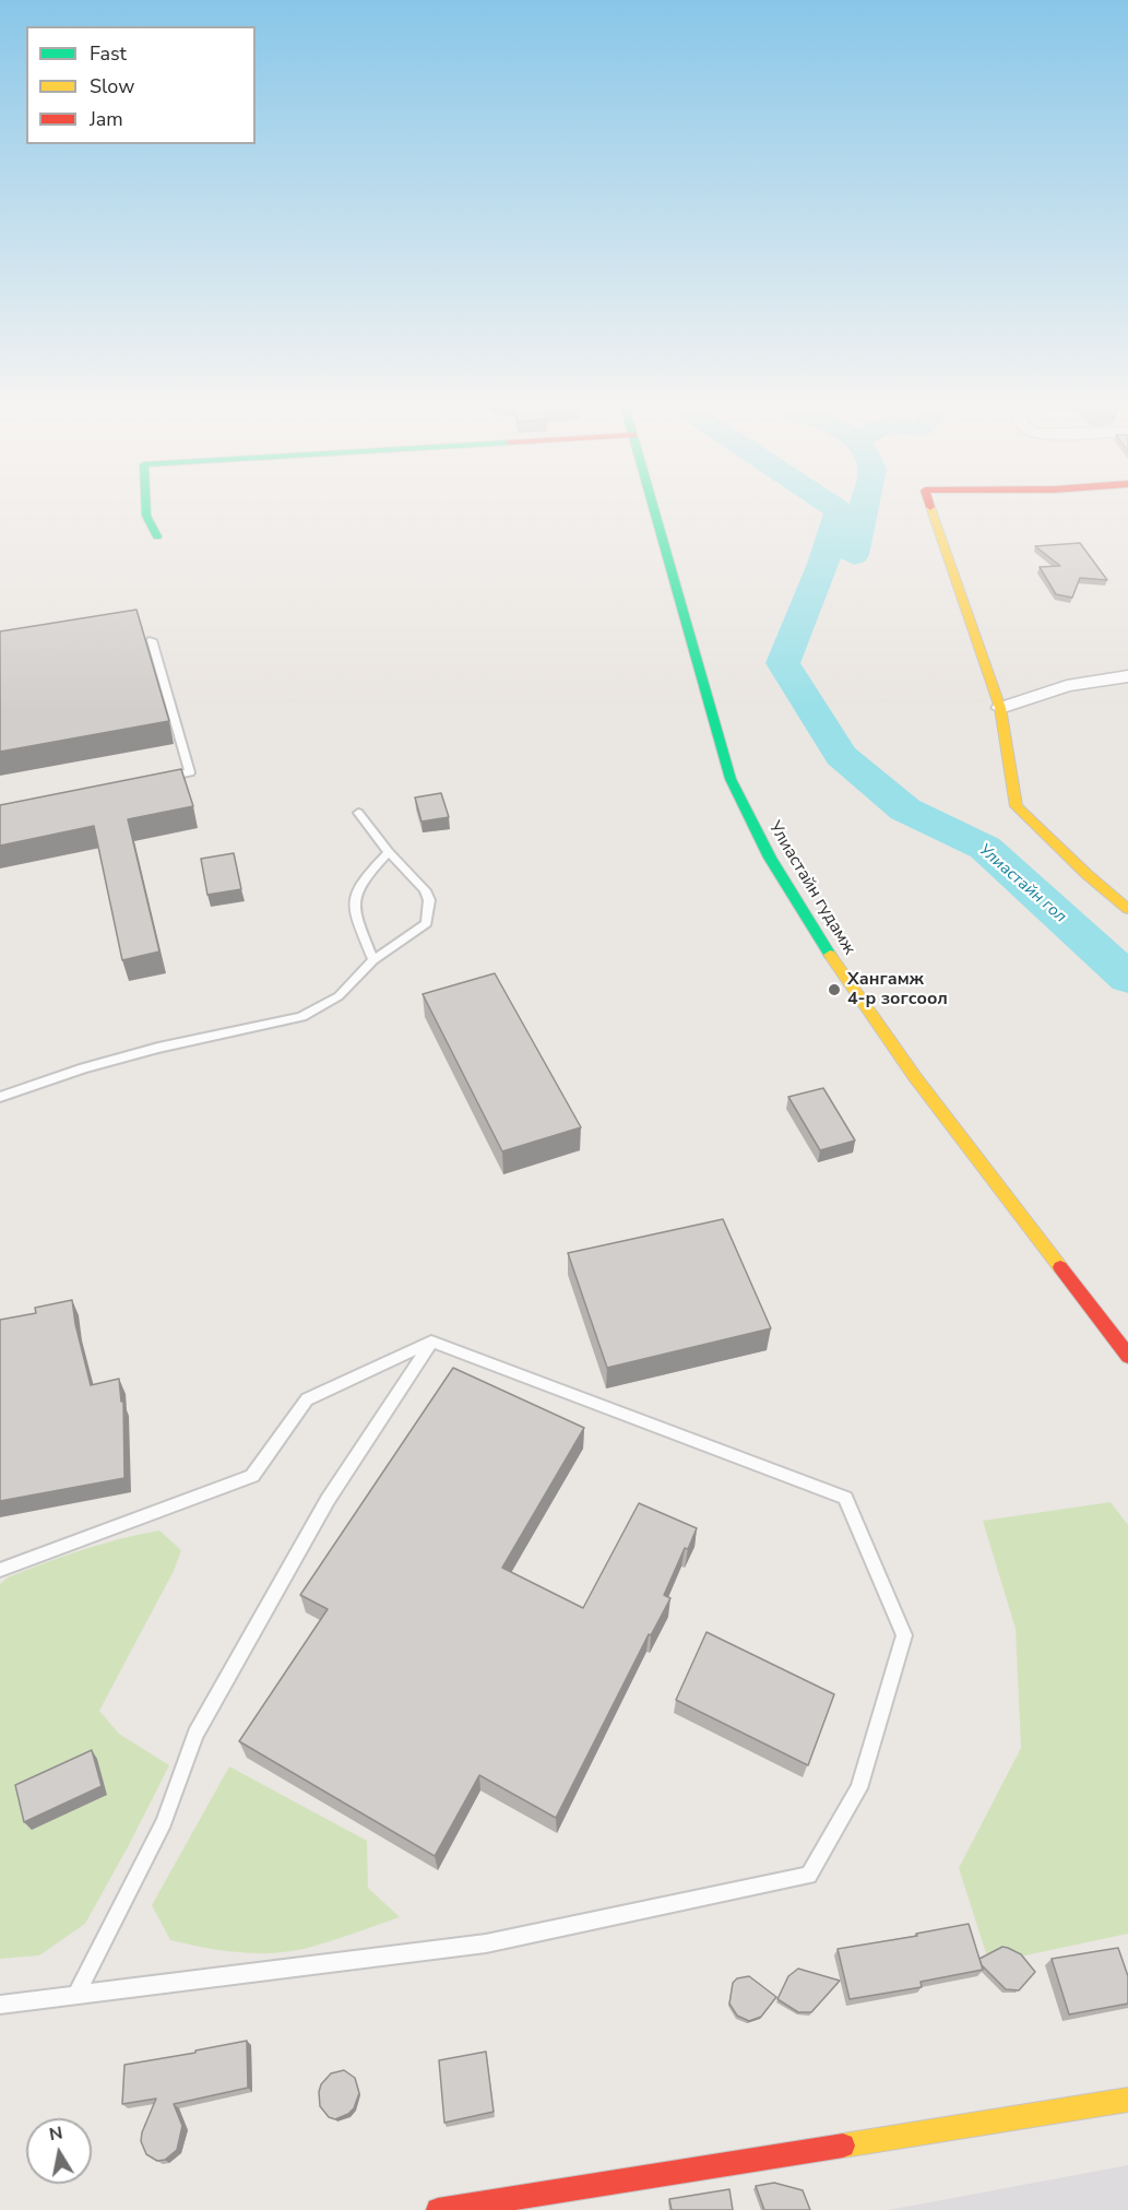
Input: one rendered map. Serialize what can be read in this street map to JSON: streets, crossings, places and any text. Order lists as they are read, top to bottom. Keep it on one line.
{"streets":{"street":["Улиастайн гудамж"]},"water":["Улиастайн гол"],"places":["Хангамж 4-р зогсоол"],"legend":["Fast","Slow","Jam"],"north":"top"}
